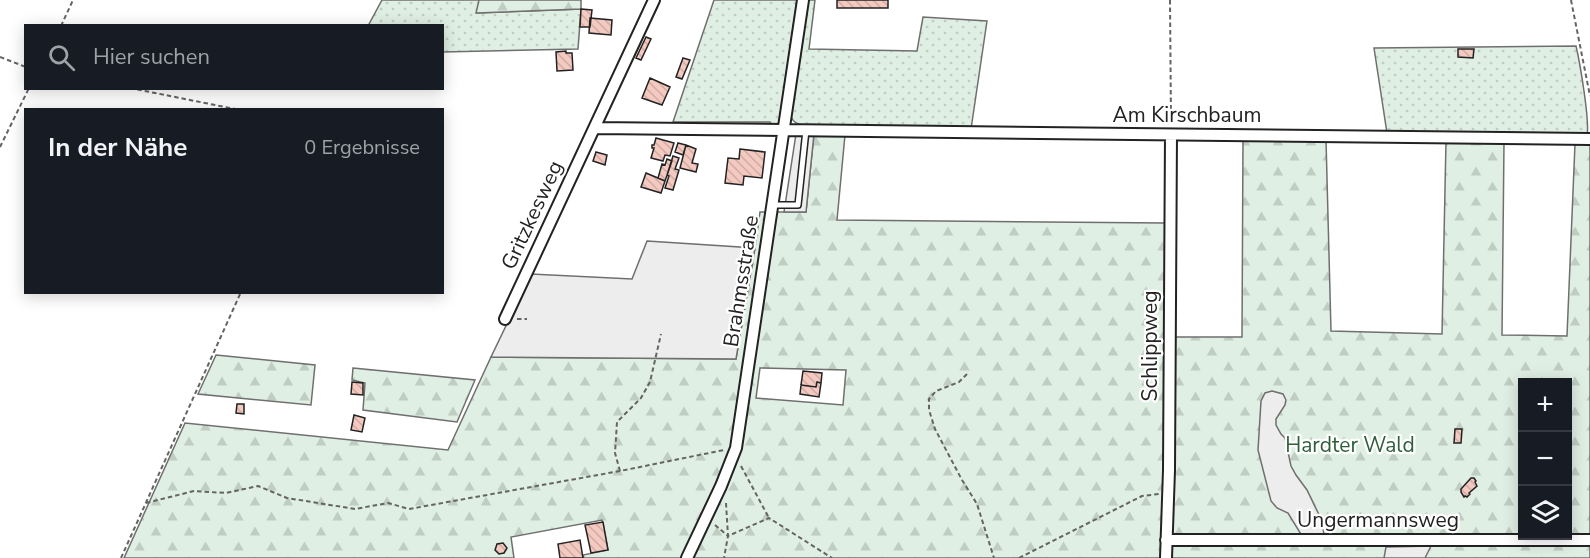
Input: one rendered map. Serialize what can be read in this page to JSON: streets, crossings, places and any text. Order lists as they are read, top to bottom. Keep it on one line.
{"streets":{"street":["Am Kirschbaum","Gritzkesweg","Brahmsstraße","Schlippweg","Ungermannsweg"]},"crossings":[["Am Kirschbaum","Brahmsstraße"],["Am Kirschbaum","Schlippweg"],["Schlippweg","Ungermannsweg"]],"parks":["Hardter Wald"],"page":{"search":"Hier suchen","heading":["In der Nähe","0 Ergebnisse"],"map_buttons":["+","−"]}}
